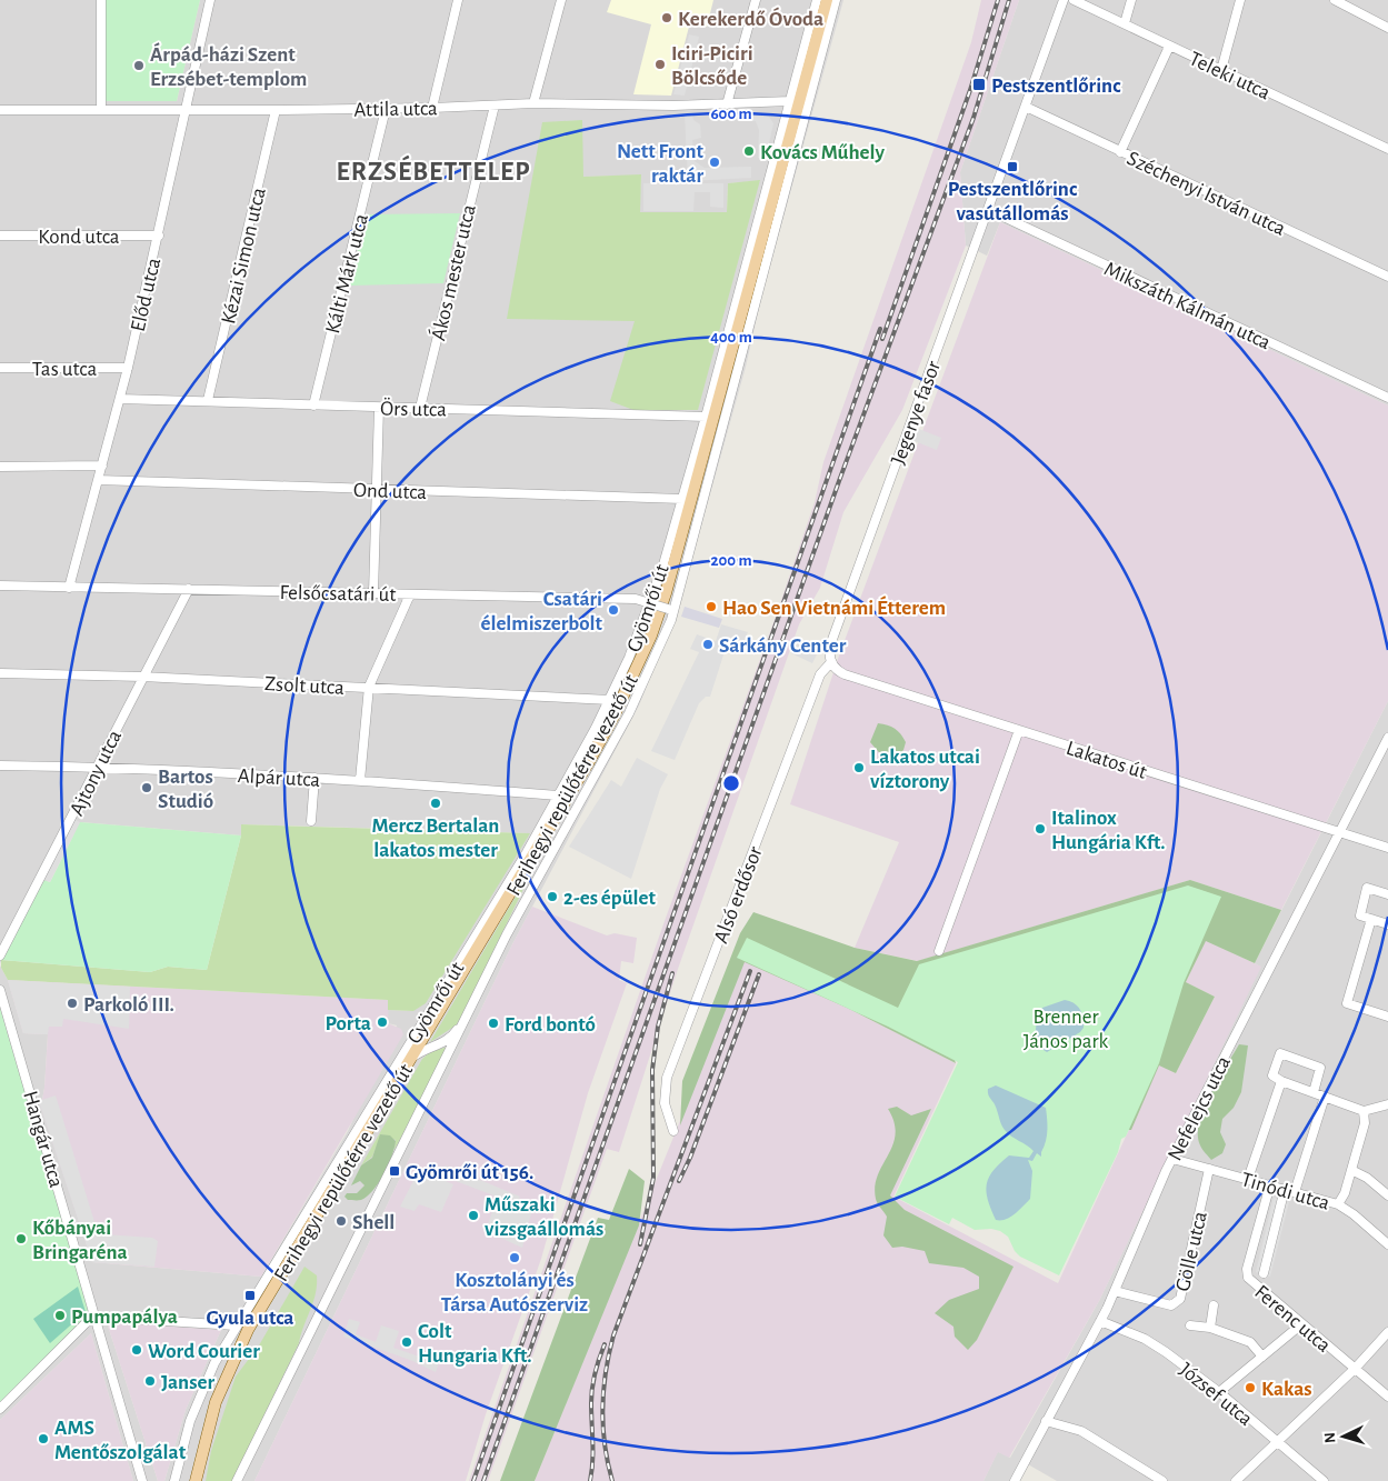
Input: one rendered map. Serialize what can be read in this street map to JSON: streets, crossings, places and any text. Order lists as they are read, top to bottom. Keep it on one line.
{"streets":{"main road":["Ferihegyi repülőtérre vezető út"],"street":["Teleki utca","Attila utca","Széchenyi István utca","Kond utca","Kézai Simon utca","Ákos mester utca","Kálti Márk utca","Előd utca","Mikszáth Kálmán utca","Tas utca","Örs utca","Jegenye fasor","Ond utca","Felsőcsatári út","Gyömrői út","Zsolt utca","Lakatos út","Ajtony utca","Alpár utca","Alsó erdősor","Nefelejcs utca","Hangár utca","Tinódi utca","Gölle utca","Ferenc utca","József utca"]},"crossings":[["Attila utca","Kézai Simon utca"],["Attila utca","Ákos mester utca"],["Attila utca","Kálti Márk utca"],["Attila utca","Előd utca"],["Attila utca","Gyömrői út"],["Széchenyi István utca","Jegenye fasor"],["Kond utca","Előd utca"],["Kézai Simon utca","Örs utca"],["Ákos mester utca","Örs utca"],["Kálti Márk utca","Örs utca"],["Előd utca","Tas utca"],["Előd utca","Örs utca"],["Előd utca","Ond utca"],["Előd utca","Felsőcsatári út"],["Mikszáth Kálmán utca","Jegenye fasor"],["Örs utca","Gyömrői út"],["Jegenye fasor","Lakatos út"],["Jegenye fasor","Alsó erdősor"],["Ond utca","Gyömrői út"],["Felsőcsatári út","Gyömrői út"],["Felsőcsatári út","Ajtony utca"],["Gyömrői út","Zsolt utca"],["Gyömrői út","Alpár utca"],["Gyömrői út","Ferihegyi repülőtérre vezető út"],["Zsolt utca","Ajtony utca"],["Lakatos út","Alsó erdősor"],["Lakatos út","Nefelejcs utca"],["Ajtony utca","Alpár utca"],["Nefelejcs utca","Tinódi utca"],["Nefelejcs utca","Gölle utca"],["Nefelejcs utca","József utca"],["Tinódi utca","Gölle utca"],["Tinódi utca","Ferenc utca"]],"districts":["ERZSÉBETTELEP"],"parks":["Brenner János park"],"places":{"other":["Kerekerdő Óvoda","Iciri-Piciri Bölcsőde","Árpád-házi Szent Erzsébet-templom","Kovács Műhely","Nett Front raktár","Hao Sen Vietnámi Étterem","Csatári élelmiszerbolt","Sárkány Center","Lakatos utcai víztorony","Bartos Studió","Mercz Bertalan lakatos mester","Italinox Hungária Kft.","2-es épület","Parkoló III.","Porta","Ford bontó","Műszaki vizsgaállomás","Shell","Kőbányai Bringaréna","Kosztolányi és Társa Autószerviz","Pumpapálya","Colt Hungaria Kft.","Word Courier","Janser","Kakas","AMS Mentőszolgálat"],"transit":["Pestszentlőrinc","Pestszentlőrinc vasútállomás","Gyömrői út 156.","Gyula utca"]},"north":"left","rings":["600 m","400 m","200 m"]}
